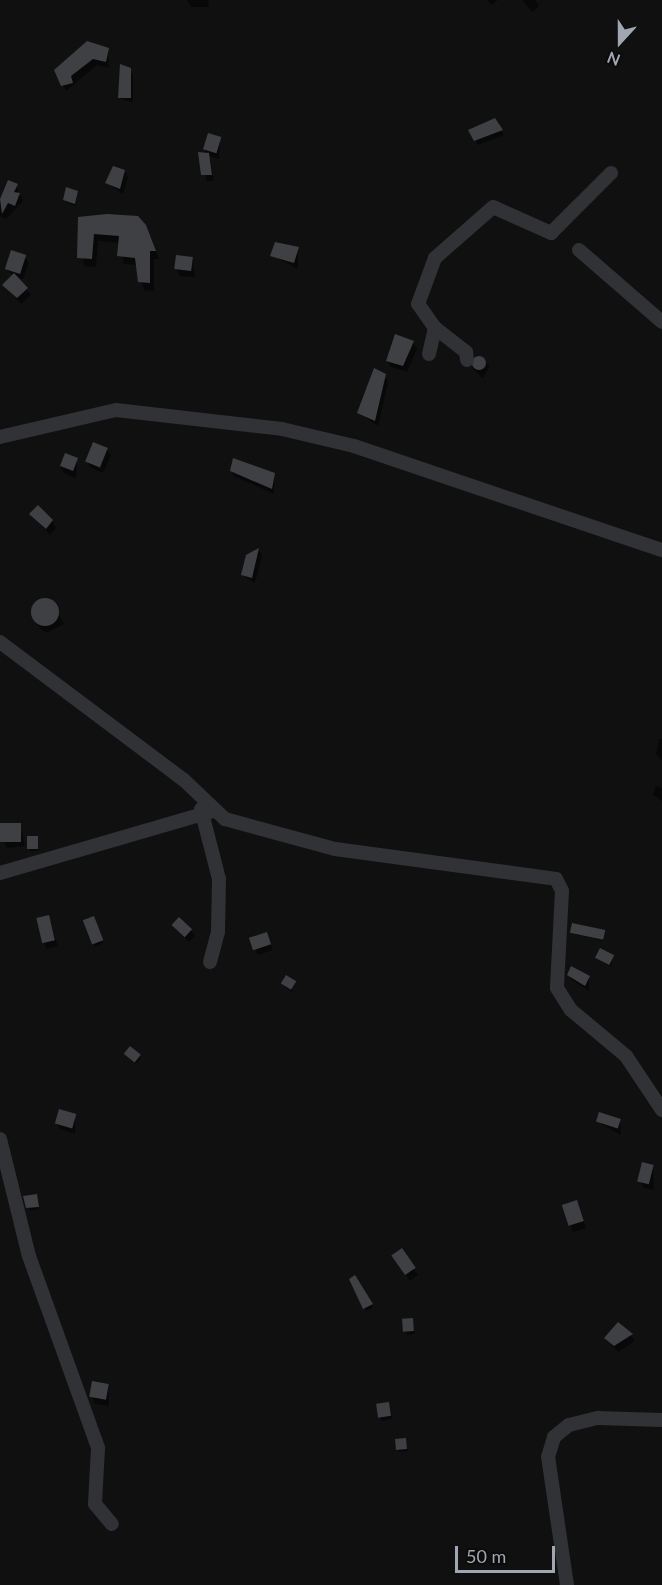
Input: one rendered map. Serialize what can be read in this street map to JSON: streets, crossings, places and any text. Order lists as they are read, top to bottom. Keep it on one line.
{"scale_bar":"50 m","north":"bottom"}
